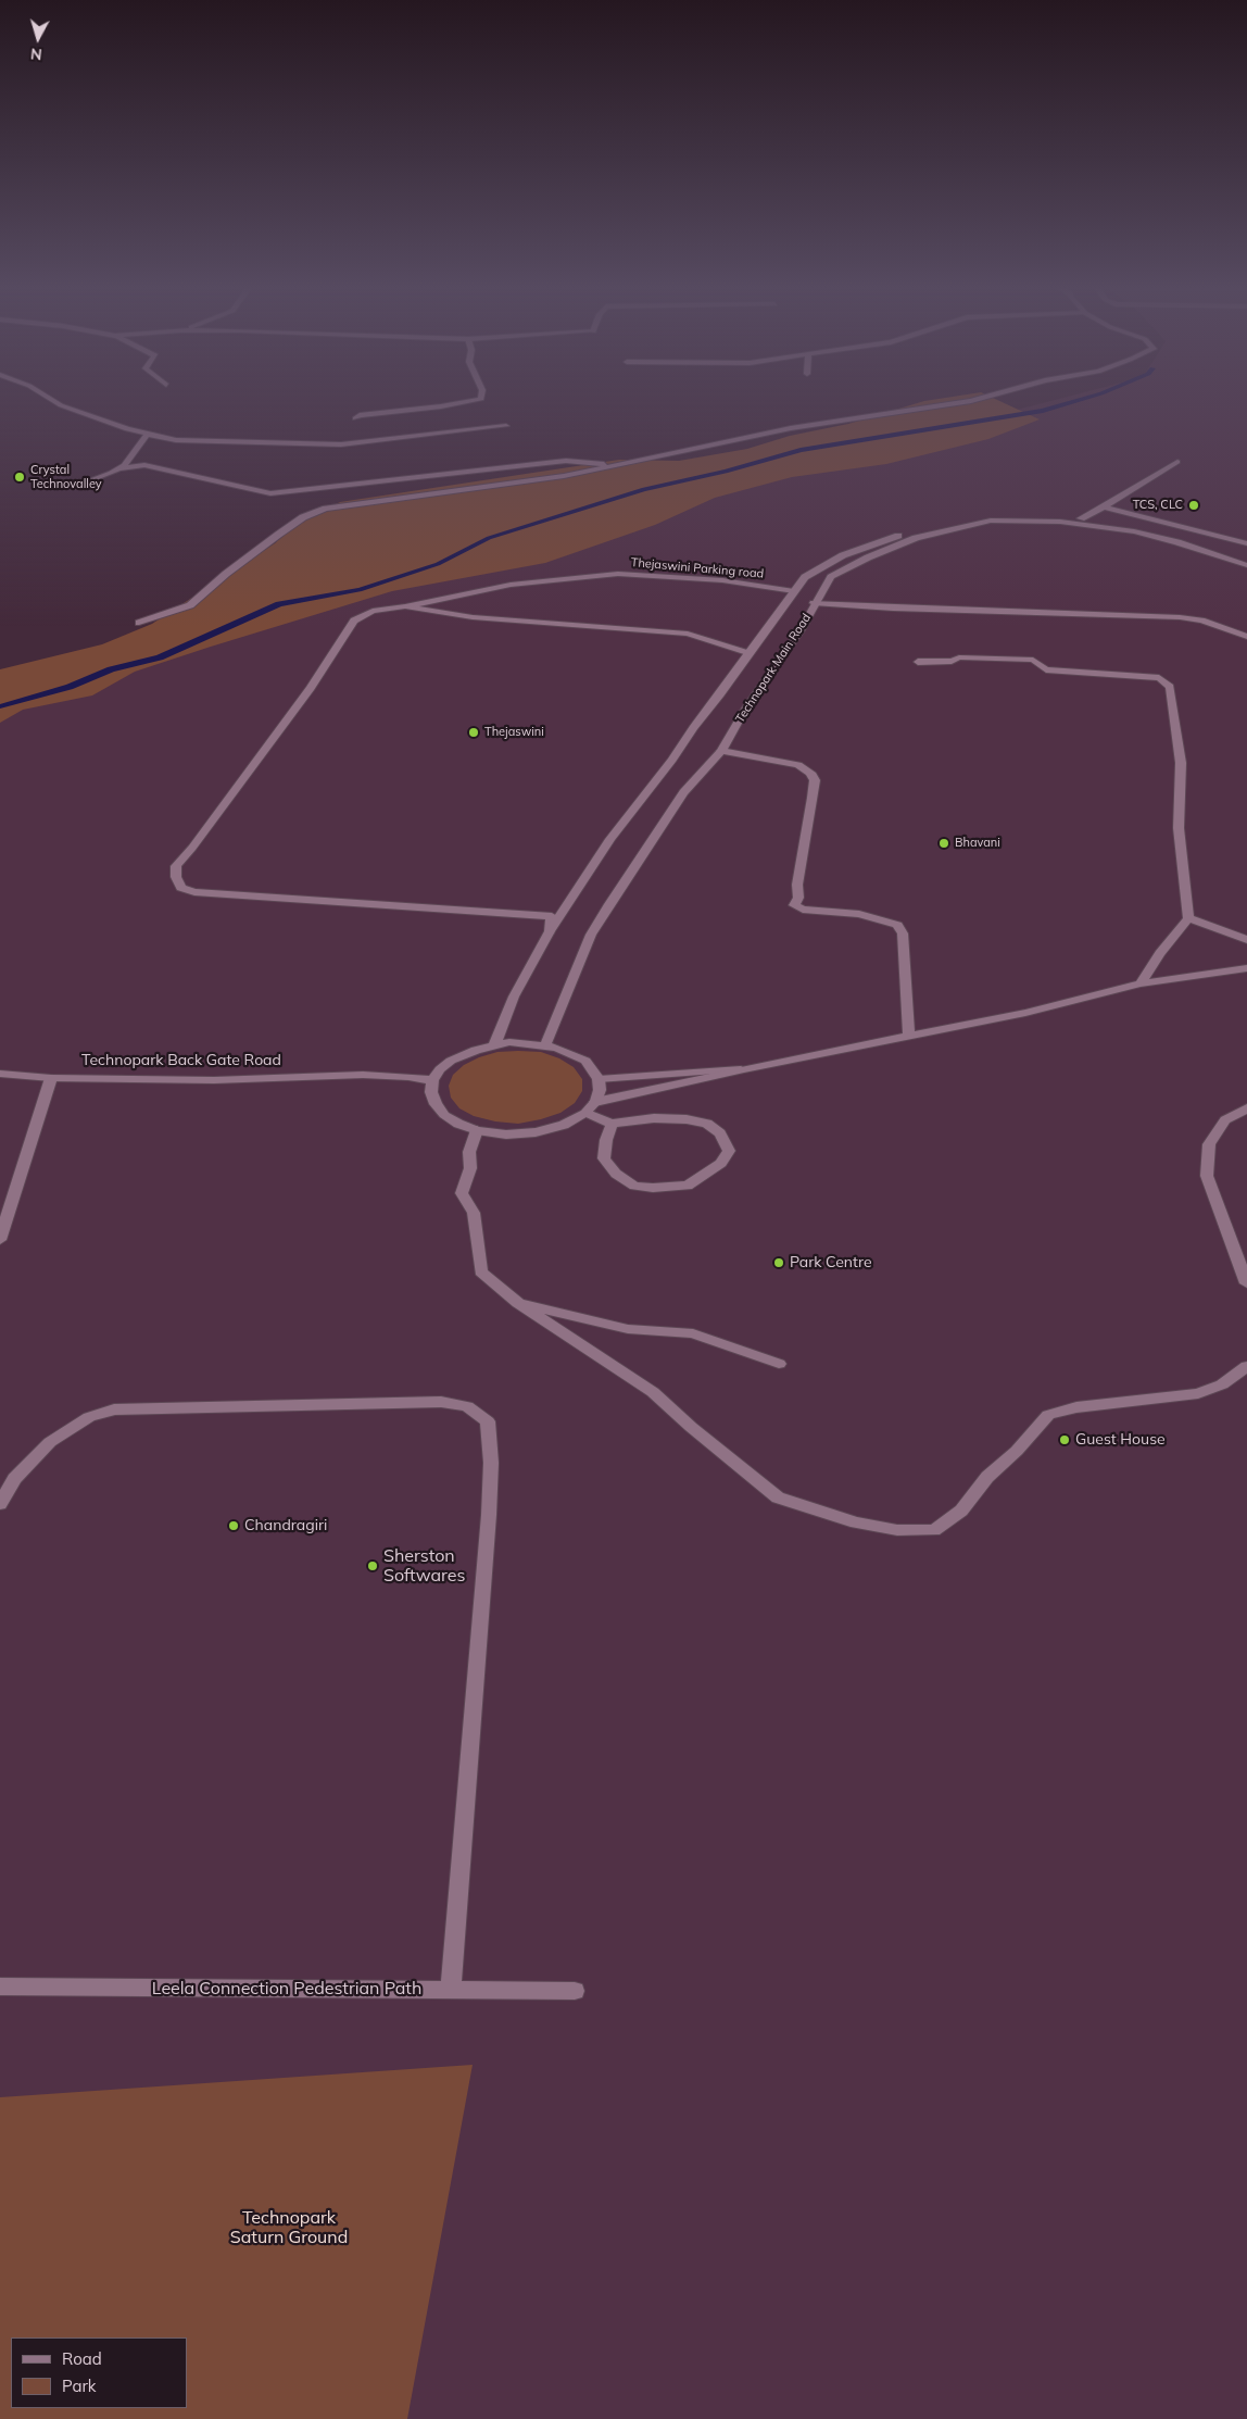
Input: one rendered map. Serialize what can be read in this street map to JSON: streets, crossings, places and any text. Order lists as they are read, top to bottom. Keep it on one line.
{"streets":{"street":["Thejaswini Parking road","Technopark Main Road","Technopark Back Gate Road","Leela Connection Pedestrian Path"]},"crossings":[["Thejaswini Parking road","Technopark Main Road"]],"parks":["Technopark Saturn Ground"],"places":["Crystal Technovalley","TCS, CLC","Thejaswini","Bhavani","Park Centre","Guest House","Chandragiri","Sherston Softwares"],"legend":["Road","Park"],"north":"bottom"}
